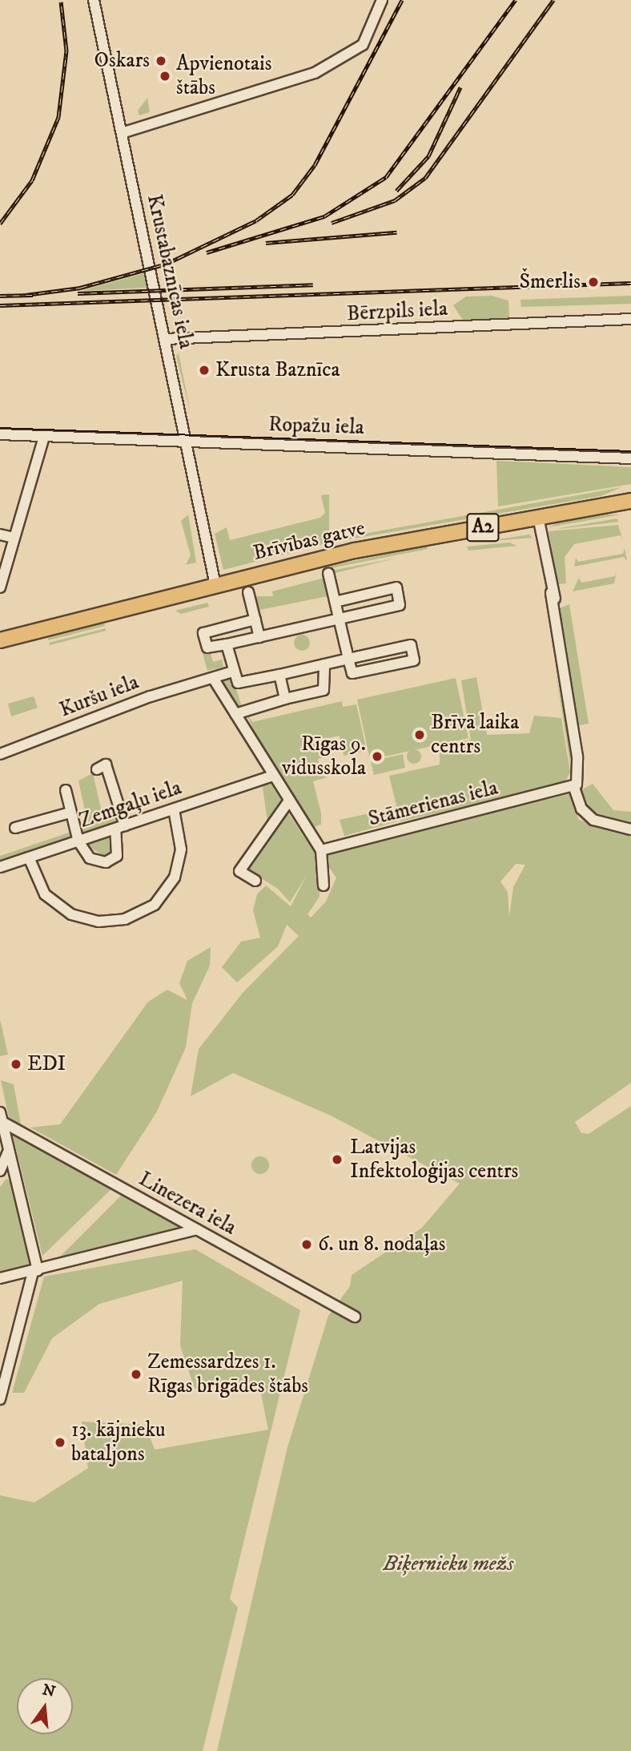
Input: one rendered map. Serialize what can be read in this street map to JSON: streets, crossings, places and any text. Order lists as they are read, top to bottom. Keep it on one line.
{"streets":{"highway":["A2","Brīvības gatve"],"street":["Krustabaznīcas iela","Bērzpils iela","Ropažu iela","Kuršu iela","Stāmerienas iela","Zemgaļu iela","Linezera iela"]},"crossings":[["Krustabaznīcas iela","Bērzpils iela"],["Krustabaznīcas iela","Ropažu iela"],["Krustabaznīcas iela","Brīvības gatve"]],"parks":["Biķernieku mežs"],"places":["Oskars","Apvienotais štābs","Šmerlis","Krusta Baznīca","Brīvā laika centrs","Rīgas 9. vidusskola","EDI","Latvijas Infektoloģijas centrs","6. un 8. nodaļas","Zemessardzes 1. Rīgas brigādes štābs","13. kājnieku bataljons"],"north":"top"}
